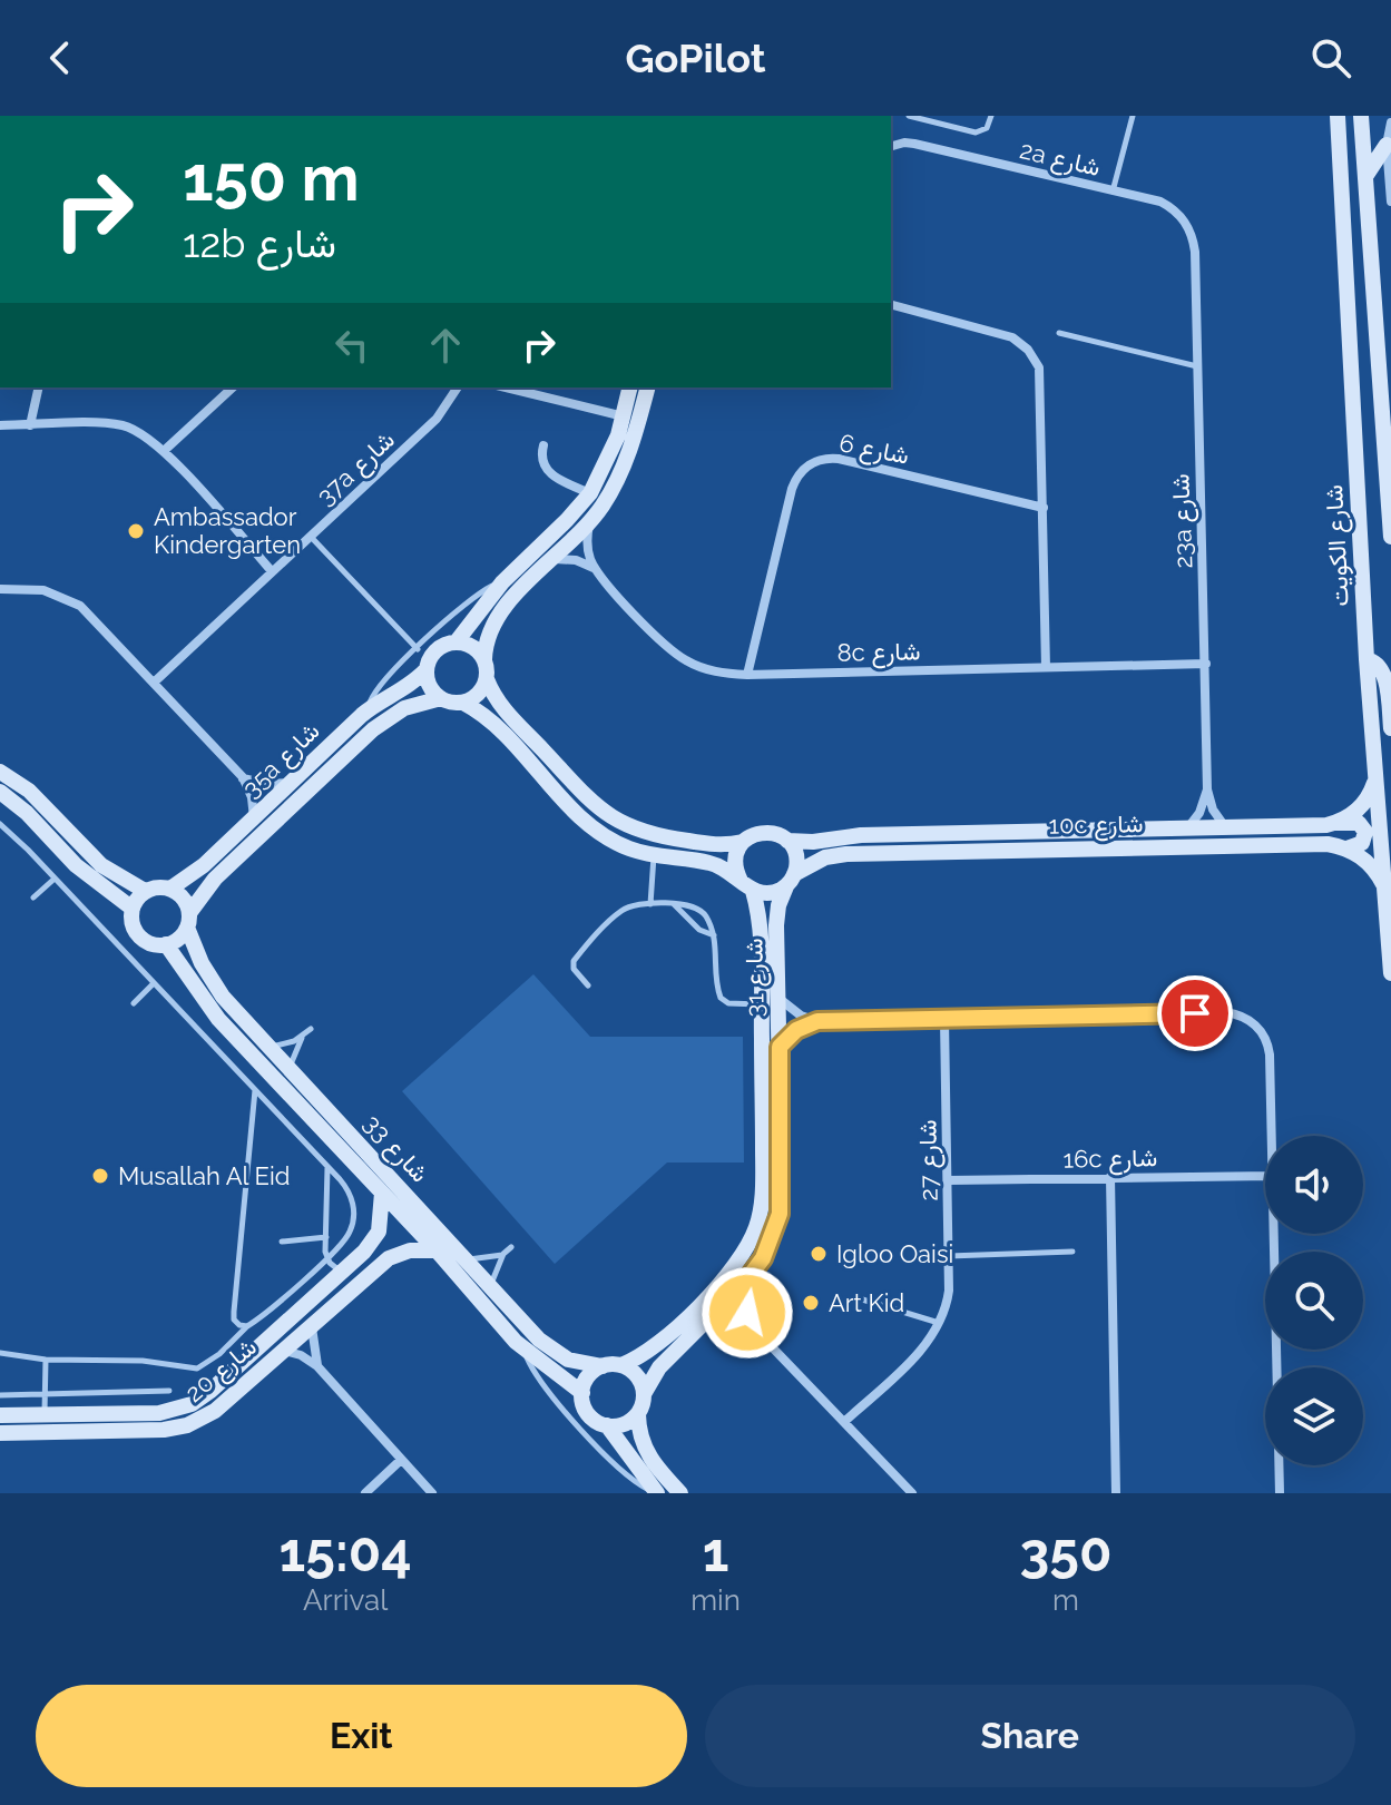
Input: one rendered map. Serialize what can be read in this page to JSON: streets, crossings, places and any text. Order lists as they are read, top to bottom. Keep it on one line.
{"streets":{"street":["2a شارع","شارع 6","37a شارع","23a شارع","شارع الكويت","8c شارع","35a شارع","10c شارع","شارع 31","شارع 33","16c شارع","شارع 27","شارع 20"]},"crossings":[["2a شارع","23a شارع"],["شارع 6","8c شارع"],["23a شارع","8c شارع"],["23a شارع","10c شارع"],["35a شارع","شارع 33"],["10c شارع","شارع 31"],["شارع 31","شارع 33"],["شارع 33","شارع 20"],["16c شارع","شارع 27"]],"places":["Ambassador Kindergarten","Musallah Al Eid","Igloo Oaisi","Art Kid"],"page":{"header":"GoPilot","turn":["150 m","12b شارع"],"eta":["15:04","Arrival","1","min","350","m"],"buttons":["Exit","Share"]}}
